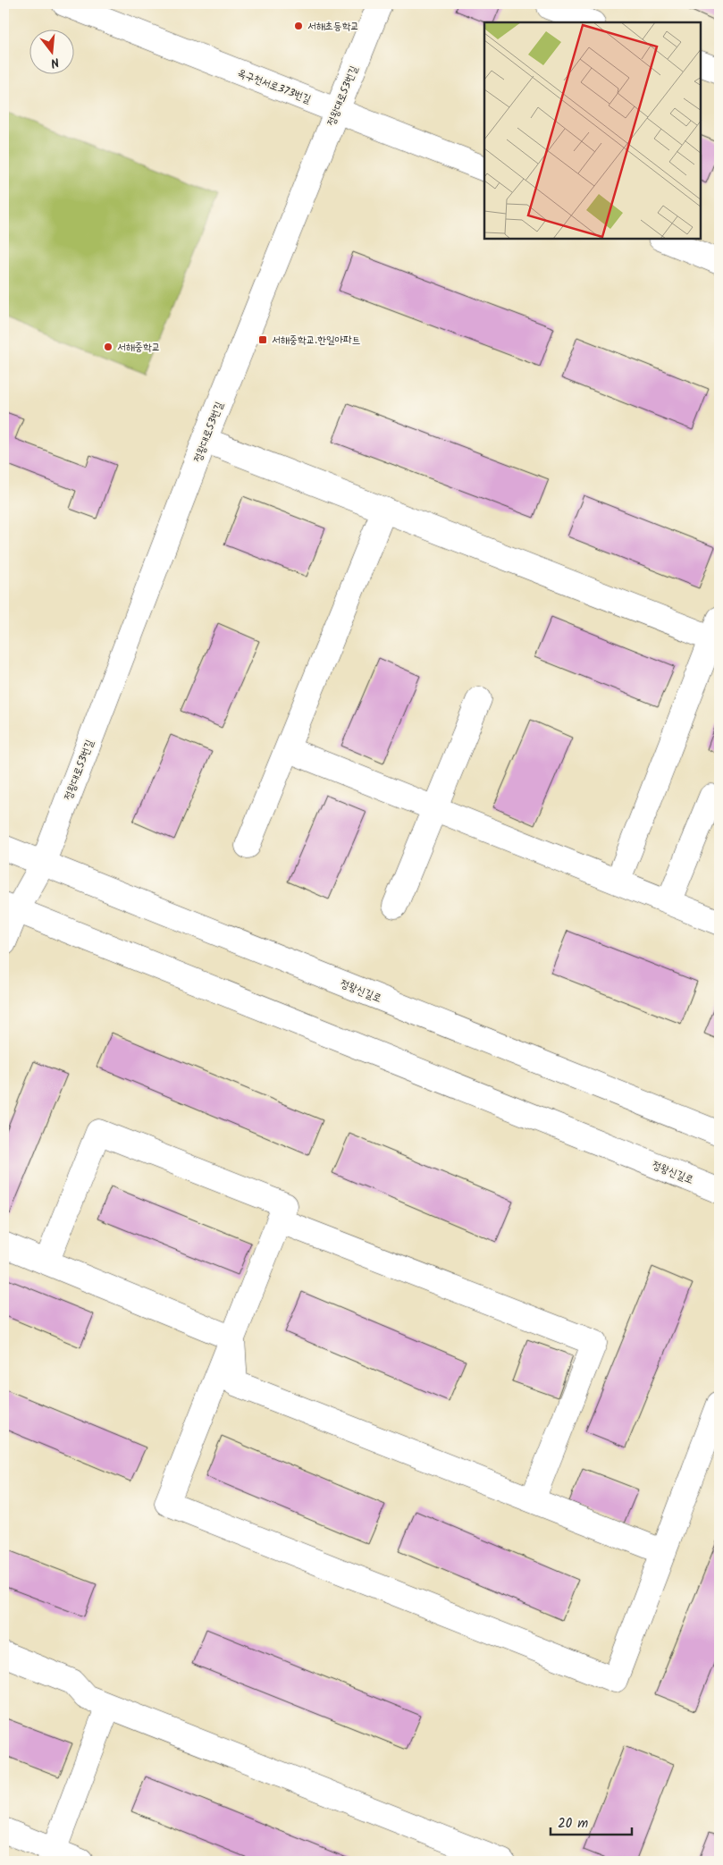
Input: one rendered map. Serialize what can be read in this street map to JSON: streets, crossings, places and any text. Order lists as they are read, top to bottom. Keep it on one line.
{"streets":{"street":["옥구천서로373번길","정왕대로53번길","정왕신길로"]},"crossings":[["옥구천서로373번길","정왕대로53번길"],["정왕대로53번길","정왕신길로"]],"places":{"other":["서해초등학교","서해중학교"],"transit":["서해중학교.한일아파트"]},"scale_bar":"20 m","north":"bottom"}
